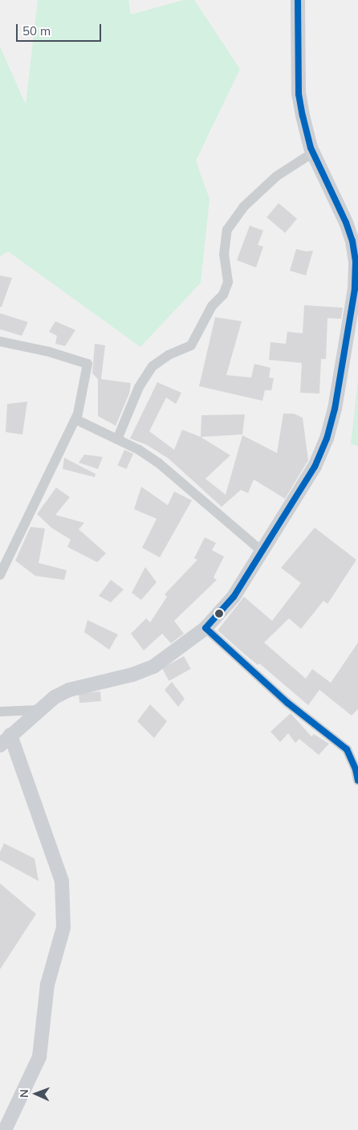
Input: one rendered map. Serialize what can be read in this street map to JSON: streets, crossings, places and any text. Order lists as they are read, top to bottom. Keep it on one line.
{"scale_bar":"50 m","north":"left"}
